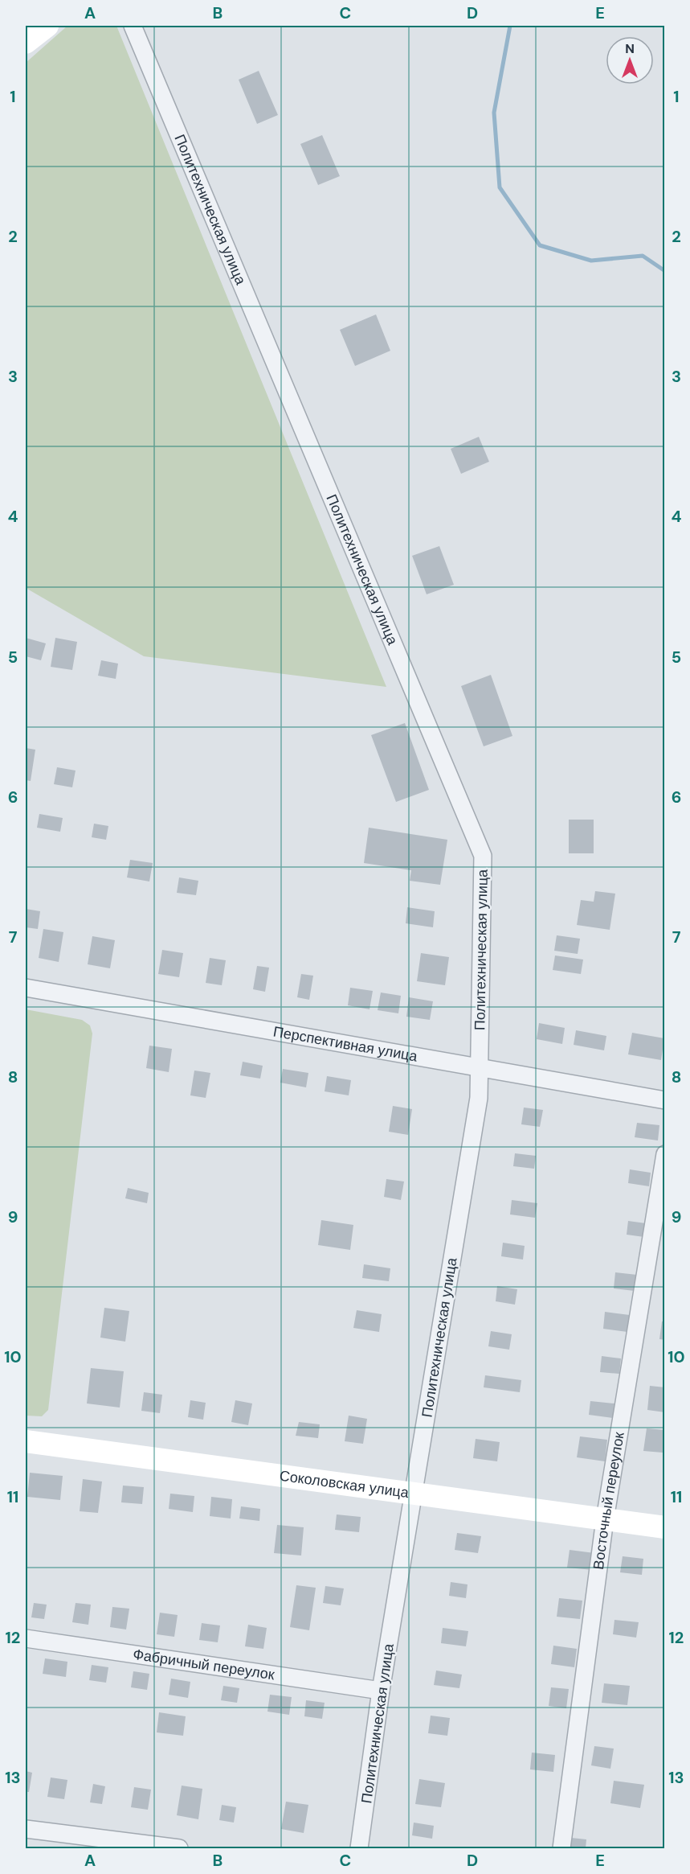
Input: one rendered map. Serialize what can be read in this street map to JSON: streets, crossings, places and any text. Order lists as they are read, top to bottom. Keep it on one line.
{"streets":{"street":["Политехническая улица","Перспективная улица","Соколовская улица","Восточный переулок","Фабричный переулок"]},"crossings":[["Политехническая улица","Перспективная улица"],["Политехническая улица","Соколовская улица"],["Политехническая улица","Фабричный переулок"],["Соколовская улица","Восточный переулок"]],"north":"top","grid":{"columns":["A","B","C","D","E"],"rows":["1","2","3","4","5","6","7","8","9","10","11","12","13"]}}
